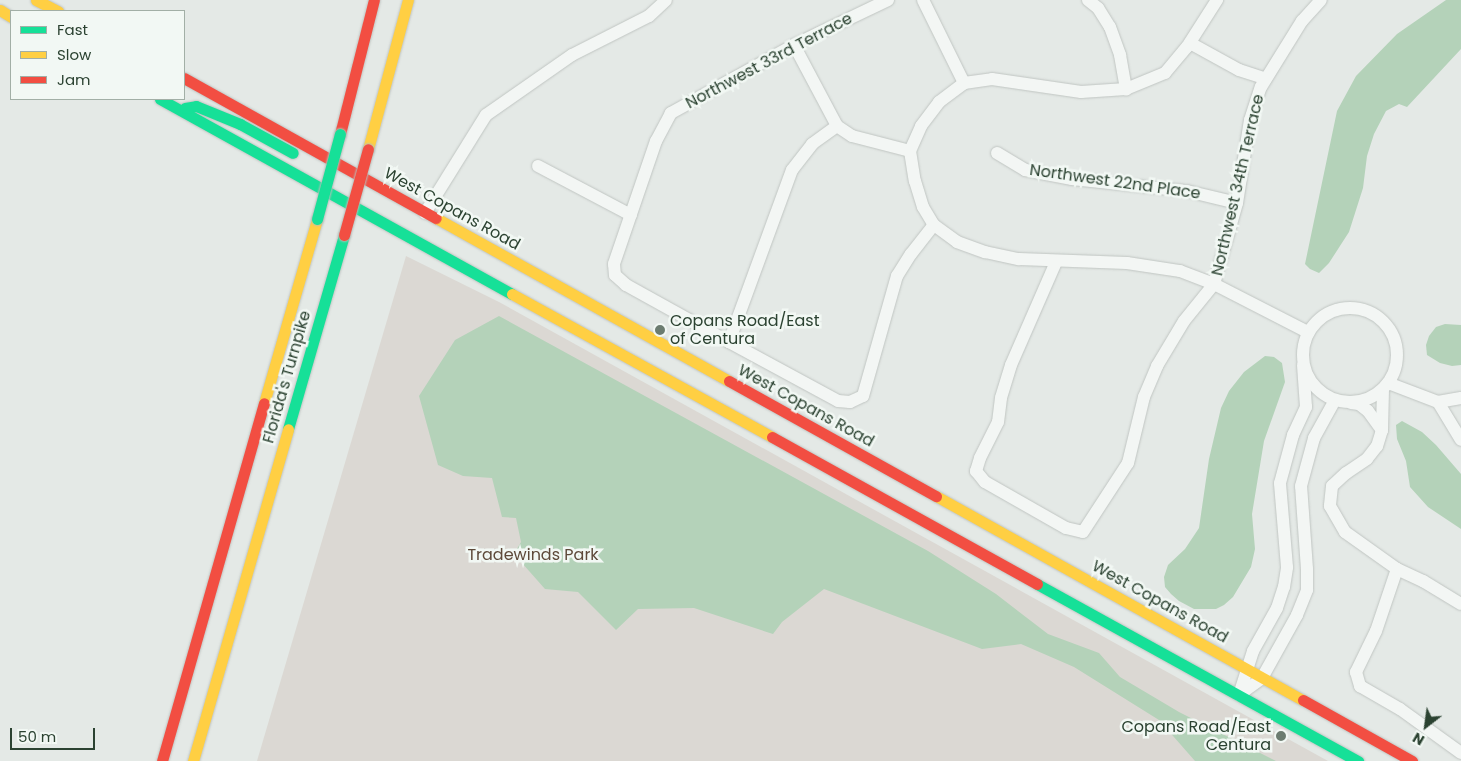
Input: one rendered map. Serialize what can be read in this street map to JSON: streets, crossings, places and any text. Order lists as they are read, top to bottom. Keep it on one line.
{"streets":{"main road":["West Copans Road","Florida's Turnpike"],"street":["Northwest 33rd Terrace","Northwest 22nd Place","Northwest 34th Terrace"]},"crossings":[["Northwest 22nd Place","Northwest 34th Terrace"]],"parks":["Tradewinds Park"],"places":["Copans Road/East of Centura","Copans Road/East Centura"],"legend":["Fast","Slow","Jam"],"scale_bar":"50 m","north":"bottom left"}
